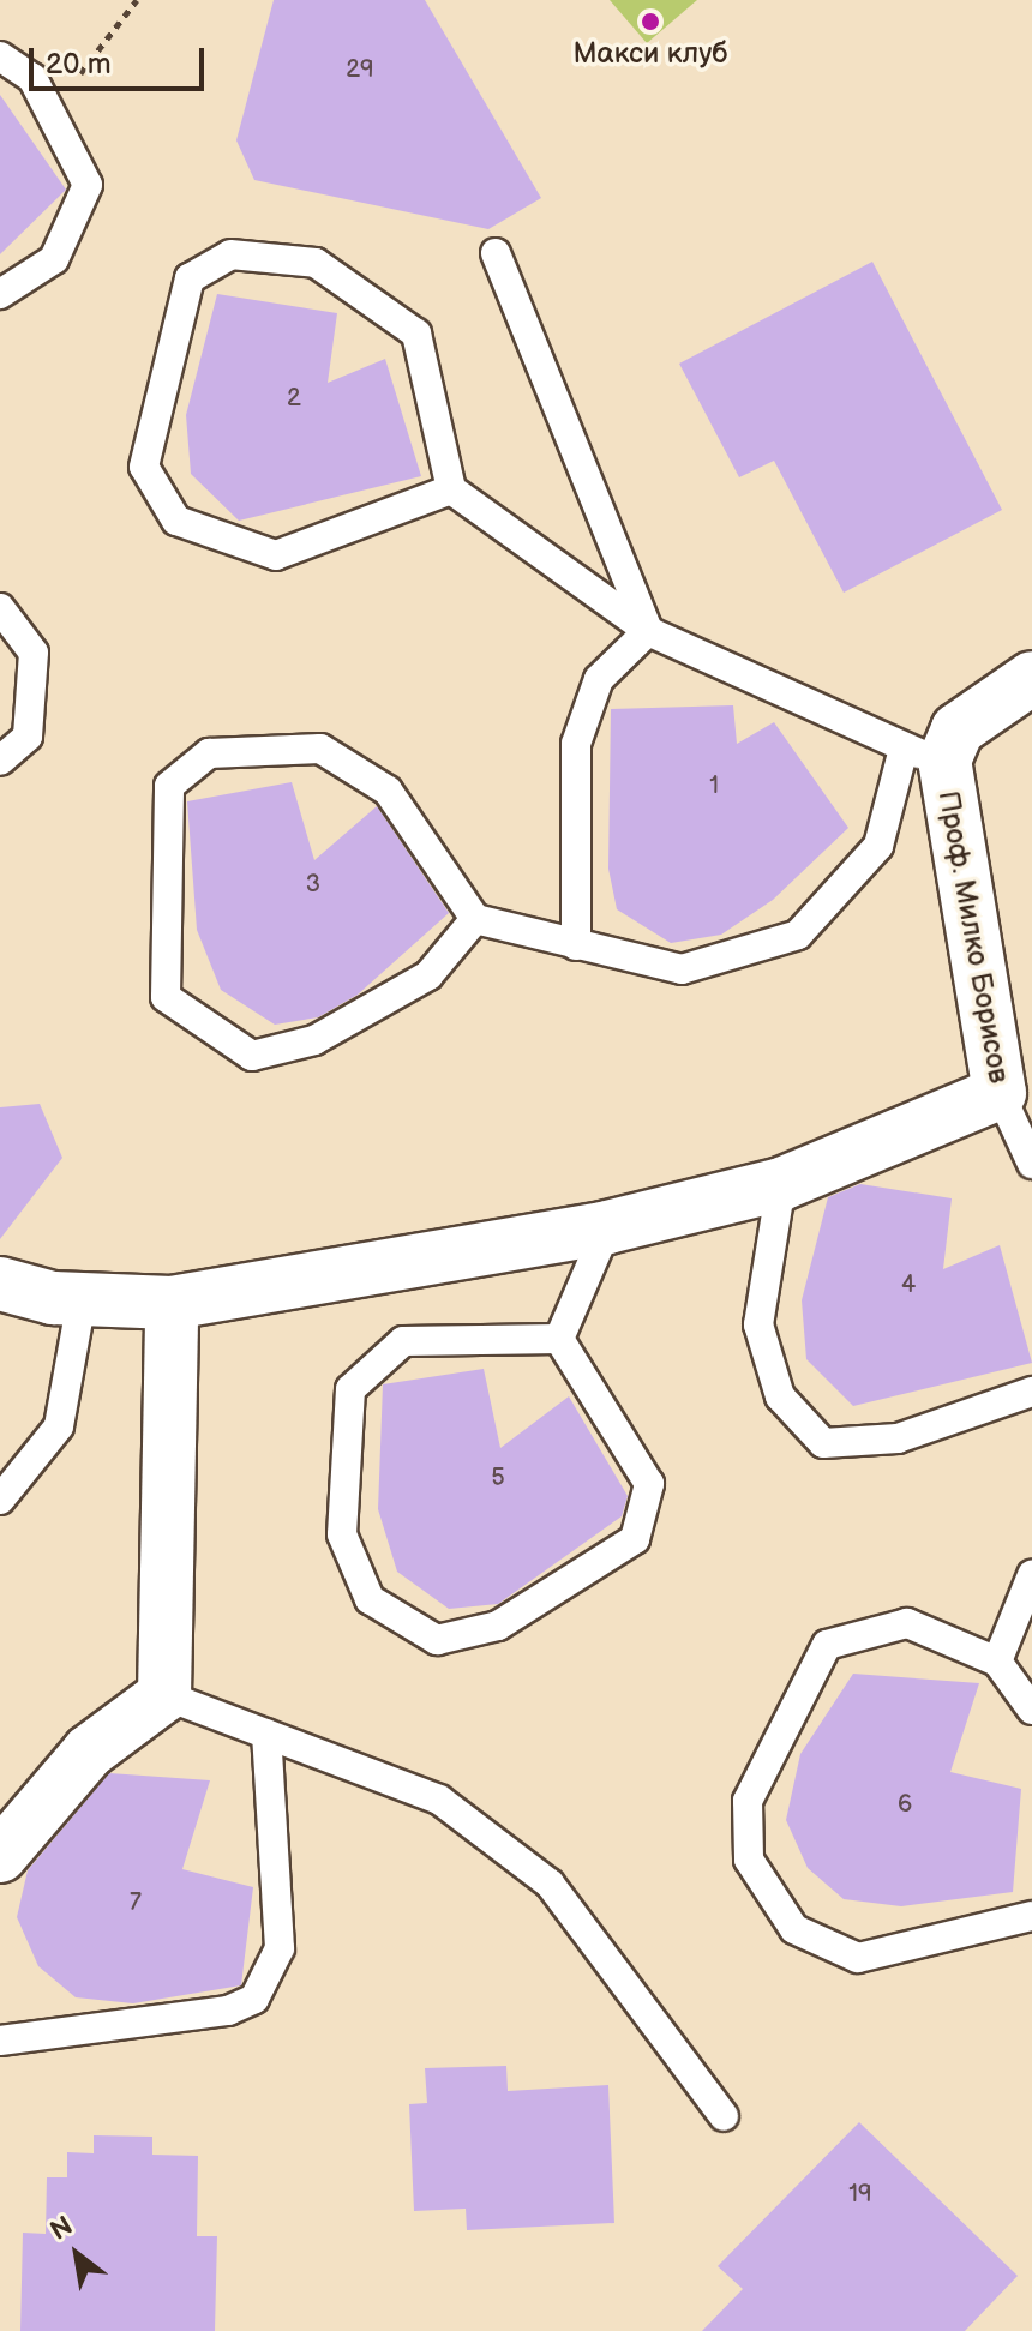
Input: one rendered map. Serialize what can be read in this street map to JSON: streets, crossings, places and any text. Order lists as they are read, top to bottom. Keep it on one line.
{"streets":{"street":["Проф. Милко Борисов"]},"places":["Макси клуб"],"house_numbers":["29","2","1","3","4","5","6","7","19"],"scale_bar":"20 m","north":"top left"}
